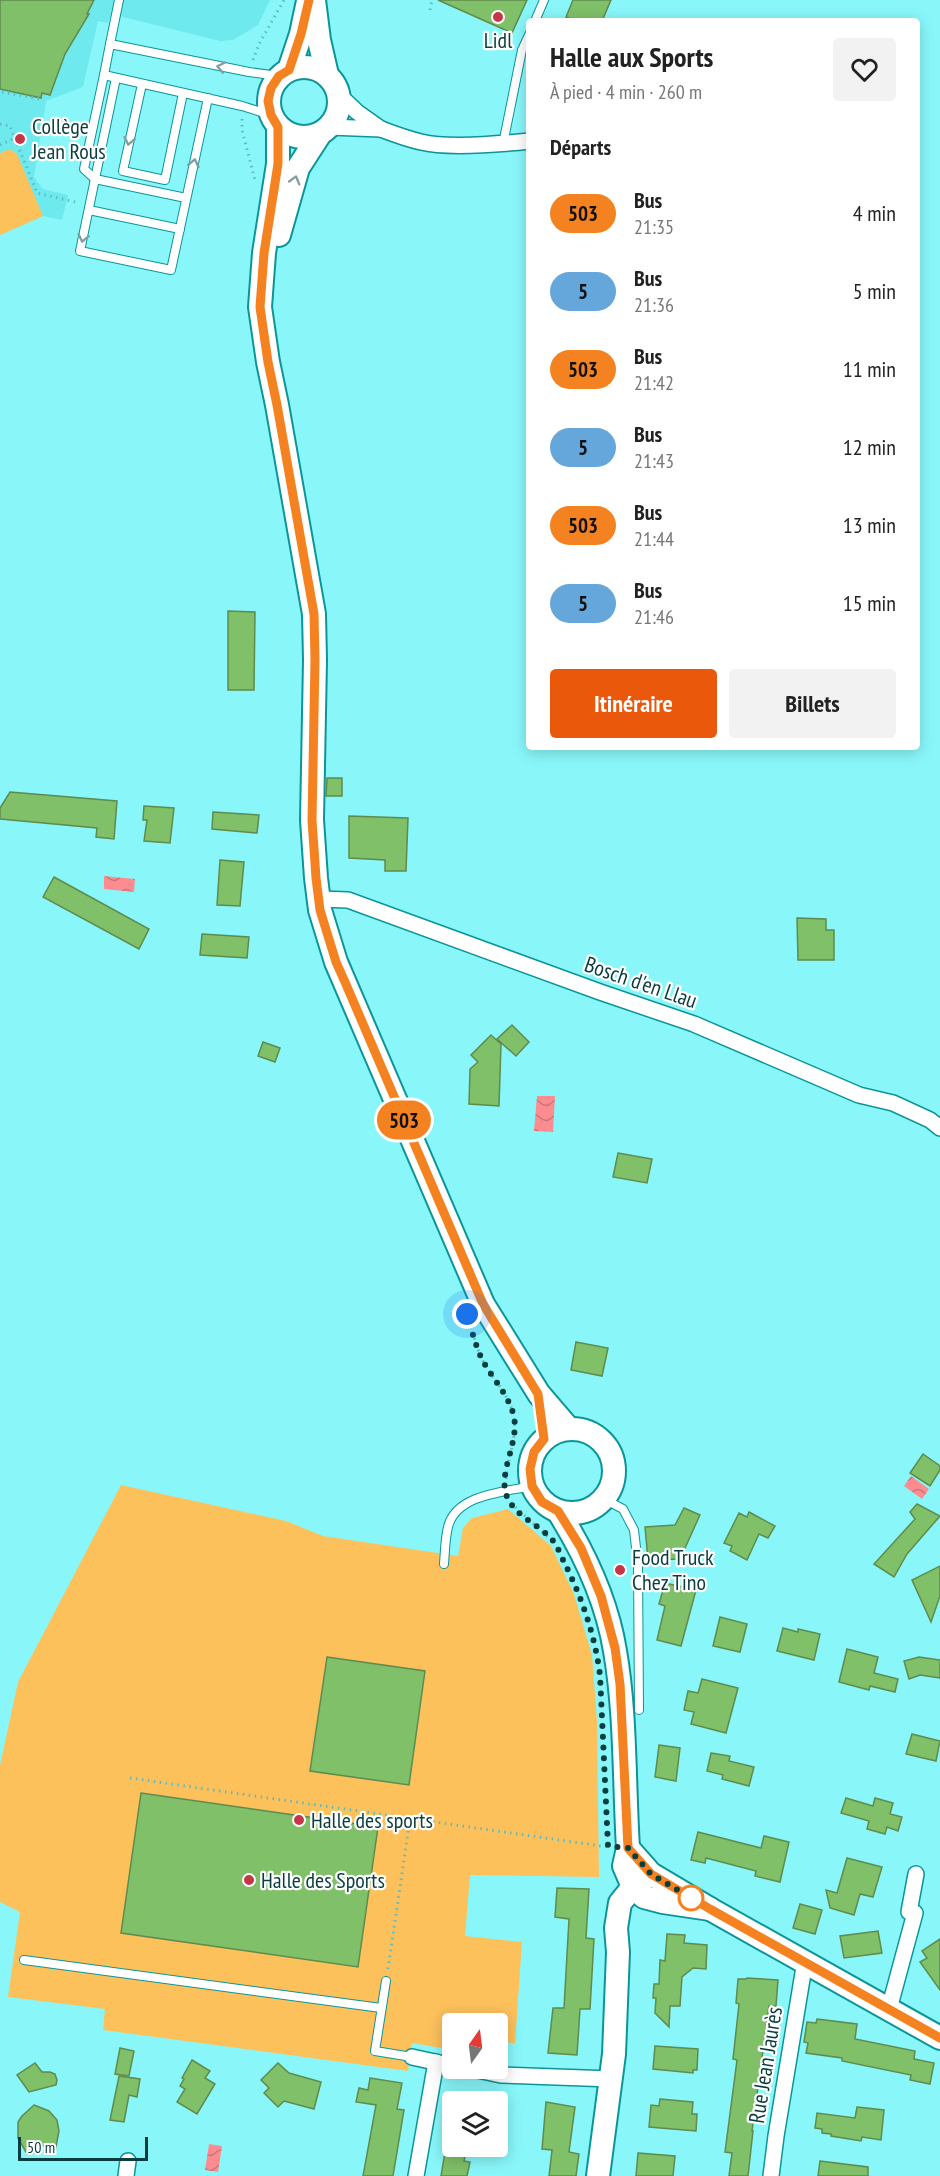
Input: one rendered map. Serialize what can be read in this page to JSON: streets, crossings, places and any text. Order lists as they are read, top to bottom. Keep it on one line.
{"streets":{"street":["Bosch d'en Llau","Rue Jean Jaurès"]},"places":["Lidl","Collège Jean Rous","Food Truck Chez Tino","Halle des sports","Halle des Sports"],"lines":["bus line 503"],"scale_bar":"50 m","north":"top","page":{"on_map":"503","heading":[["Halle aux Sports","À pied · 4 min · 260 m"],"Départs"],"list":[{"mark":"503","name":"Bus","note":"21:35","value":"4 min"},{"mark":"5","name":"Bus","note":"21:36","value":"5 min"},{"mark":"503","name":"Bus","note":"21:42","value":"11 min"},{"mark":"5","name":"Bus","note":"21:43","value":"12 min"},{"mark":"503","name":"Bus","note":"21:44","value":"13 min"},{"mark":"5","name":"Bus","note":"21:46","value":"15 min"}],"buttons":["Itinéraire","Billets"],"scale":"50 m"}}
